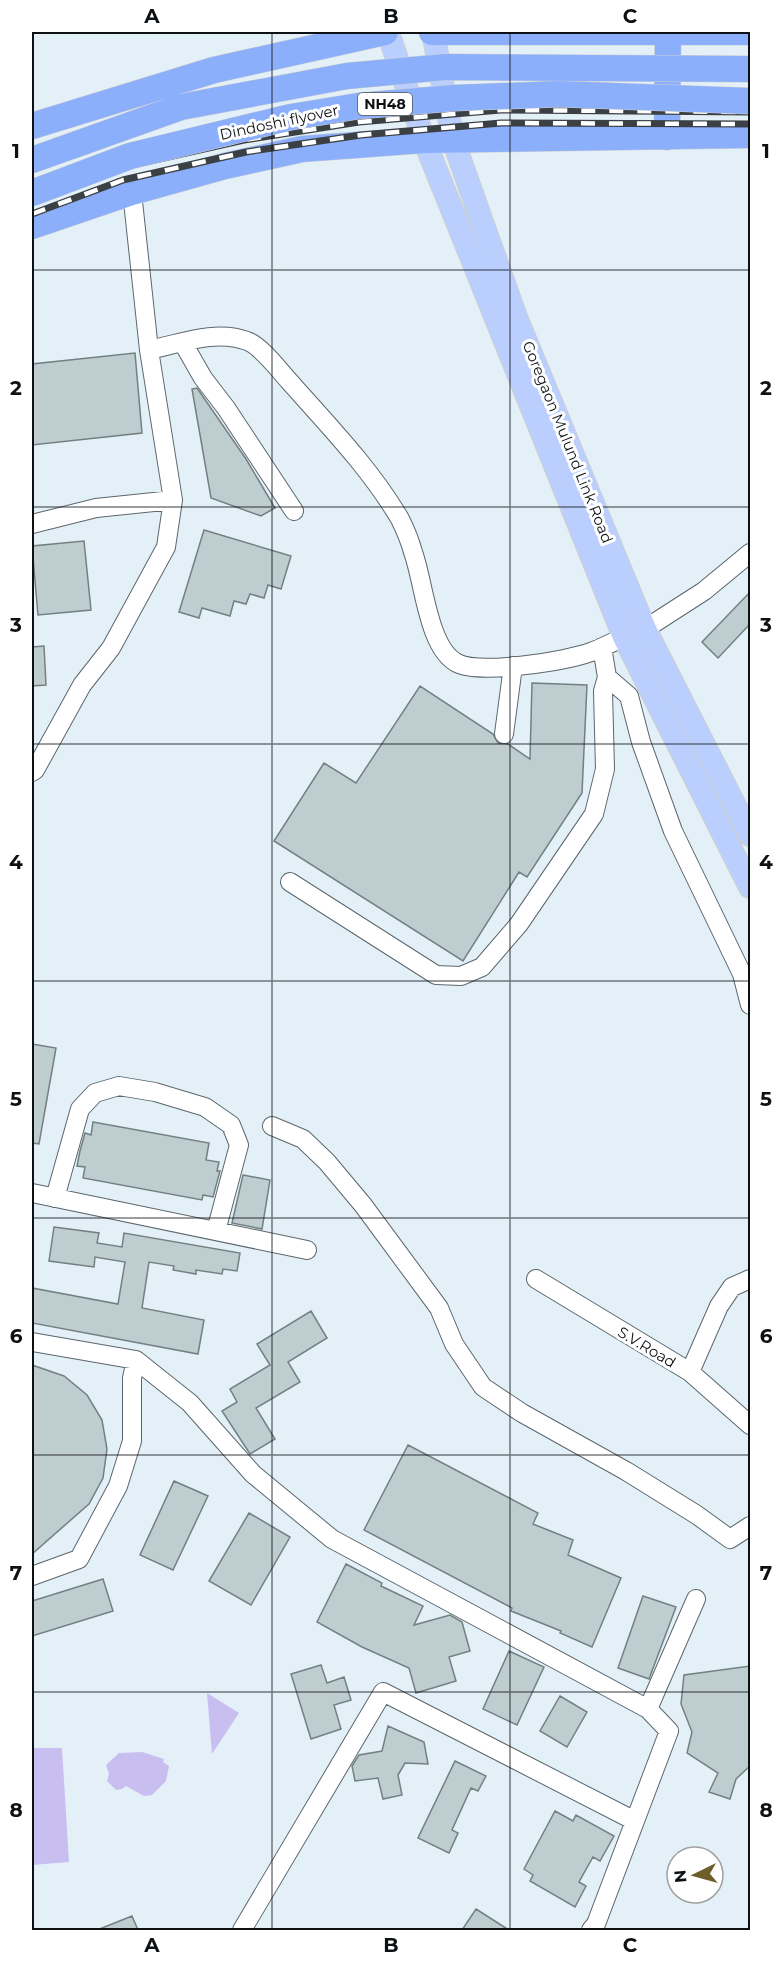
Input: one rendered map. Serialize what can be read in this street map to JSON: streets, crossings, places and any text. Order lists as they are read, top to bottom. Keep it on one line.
{"streets":{"highway":["NH48","Dindoshi flyover"],"main road":["Goregaon Mulund Link Road"],"street":["S.V.Road"]},"north":"left","grid":{"columns":["A","B","C"],"rows":["1","2","3","4","5","6","7","8"]}}
